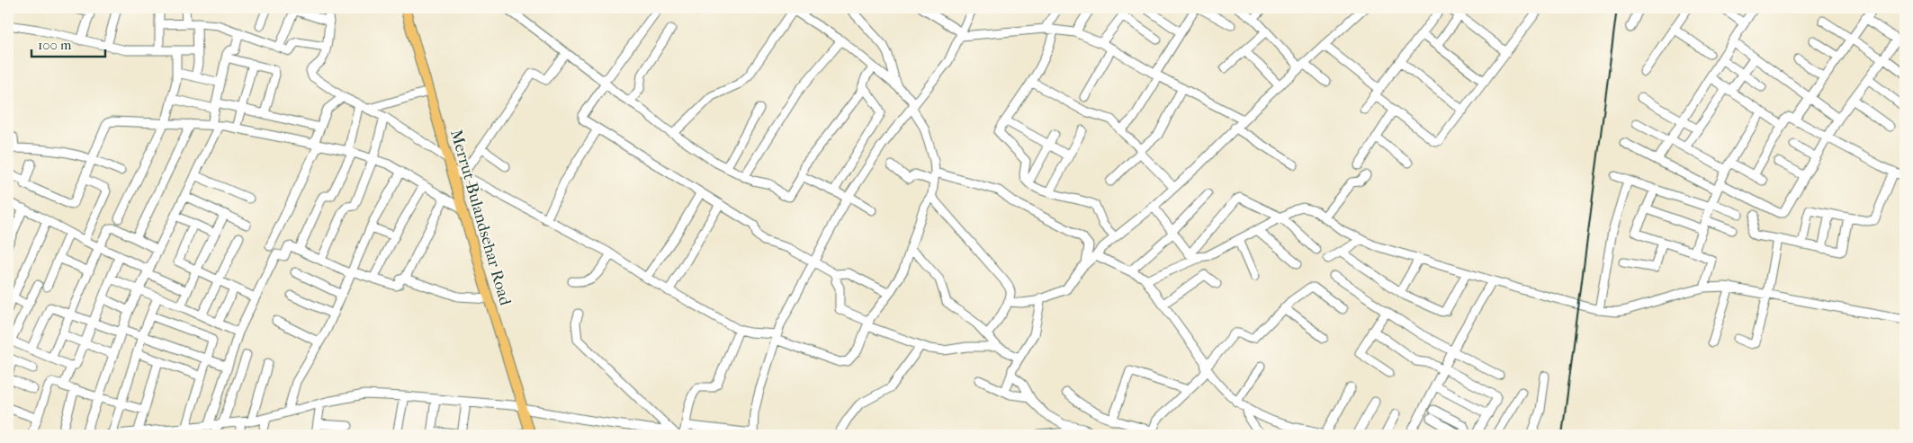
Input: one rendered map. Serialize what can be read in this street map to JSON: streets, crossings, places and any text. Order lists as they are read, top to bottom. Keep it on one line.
{"streets":{"main road":["Merrut-Bulandsehar Road"]},"scale_bar":"100 m"}
